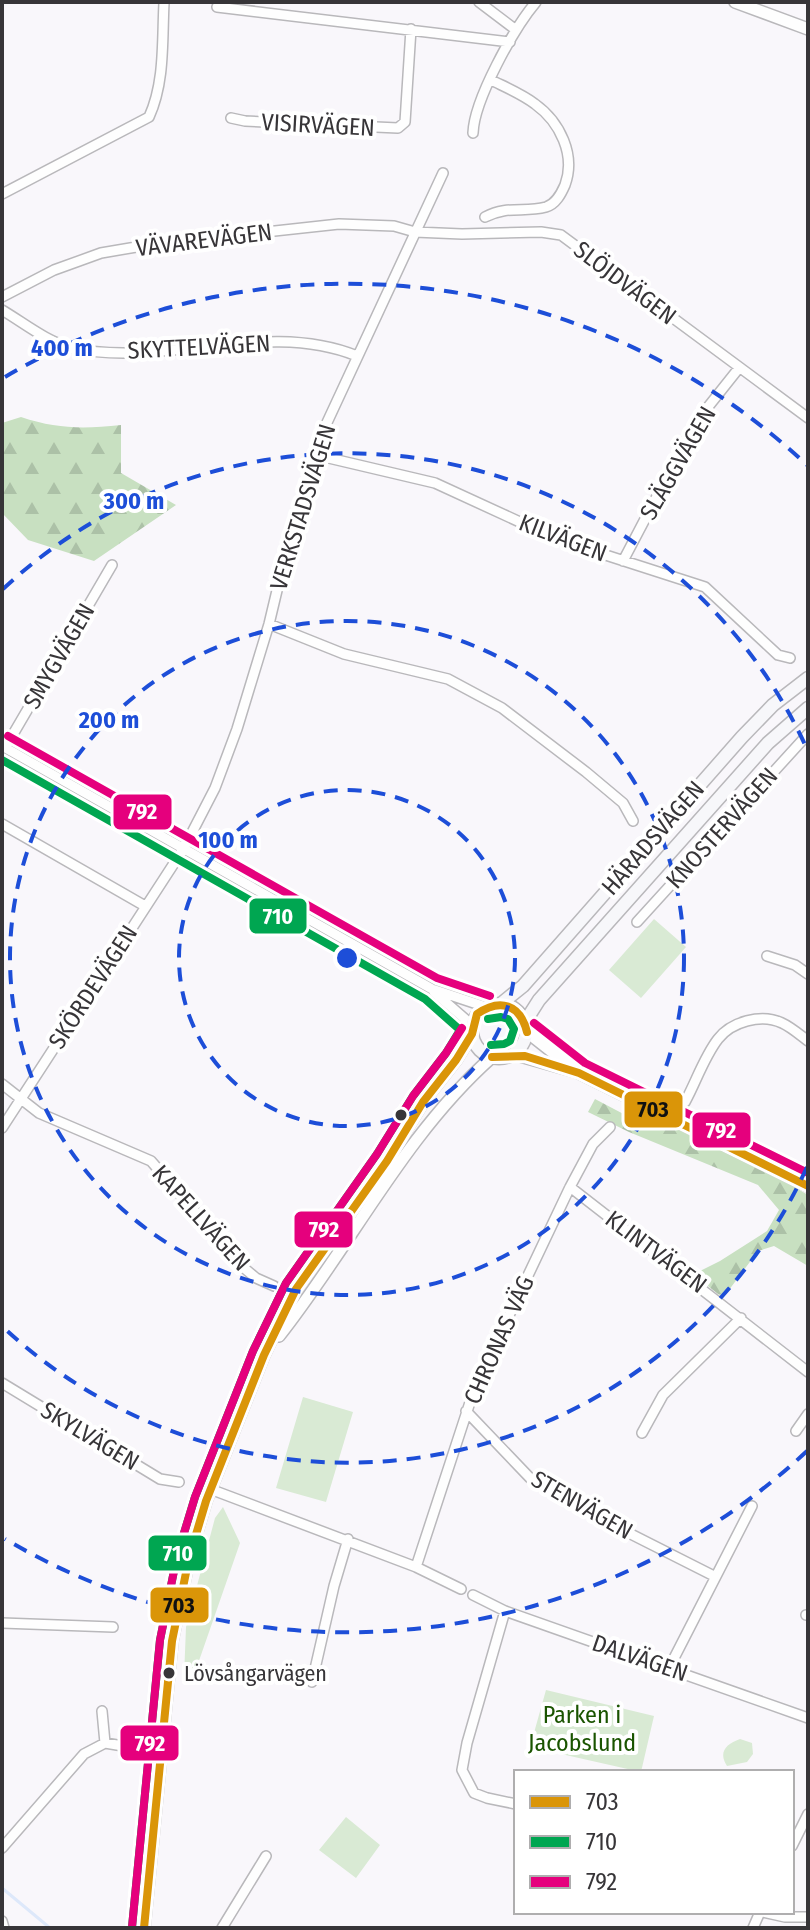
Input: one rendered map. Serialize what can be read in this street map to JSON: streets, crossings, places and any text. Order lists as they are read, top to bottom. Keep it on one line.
{"streets":{"main road":["HÄRADSVÄGEN"],"street":["VISIRVÄGEN","VÄVAREVÄGEN","SLÖJDVÄGEN","SKYTTELVÄGEN","SLÄGGVÄGEN","VERKSTADSVÄGEN","KILVÄGEN","SMYGVÄGEN","KNOSTERVÄGEN","SKÖRDEVÄGEN","KAPELLVÄGEN","KLINTVÄGEN","CHRONAS VÄG","SKYLVÄGEN","STENVÄGEN","DALVÄGEN"]},"crossings":[["VÄVAREVÄGEN","SLÖJDVÄGEN"],["VÄVAREVÄGEN","VERKSTADSVÄGEN"],["SLÖJDVÄGEN","SLÄGGVÄGEN"],["SLÖJDVÄGEN","VERKSTADSVÄGEN"],["SKYTTELVÄGEN","VERKSTADSVÄGEN"],["SLÄGGVÄGEN","KILVÄGEN"],["VERKSTADSVÄGEN","KILVÄGEN"],["VERKSTADSVÄGEN","SKÖRDEVÄGEN"],["SKÖRDEVÄGEN","KAPELLVÄGEN"],["KLINTVÄGEN","CHRONAS VÄG"],["CHRONAS VÄG","STENVÄGEN"]],"parks":["Parken i Jacobslund"],"places":["Lövsångarvägen"],"lines":["transit line 792","transit line 710","transit line 703"],"legend":["703","710","792"],"rings":["400 m","300 m","200 m","100 m"]}
